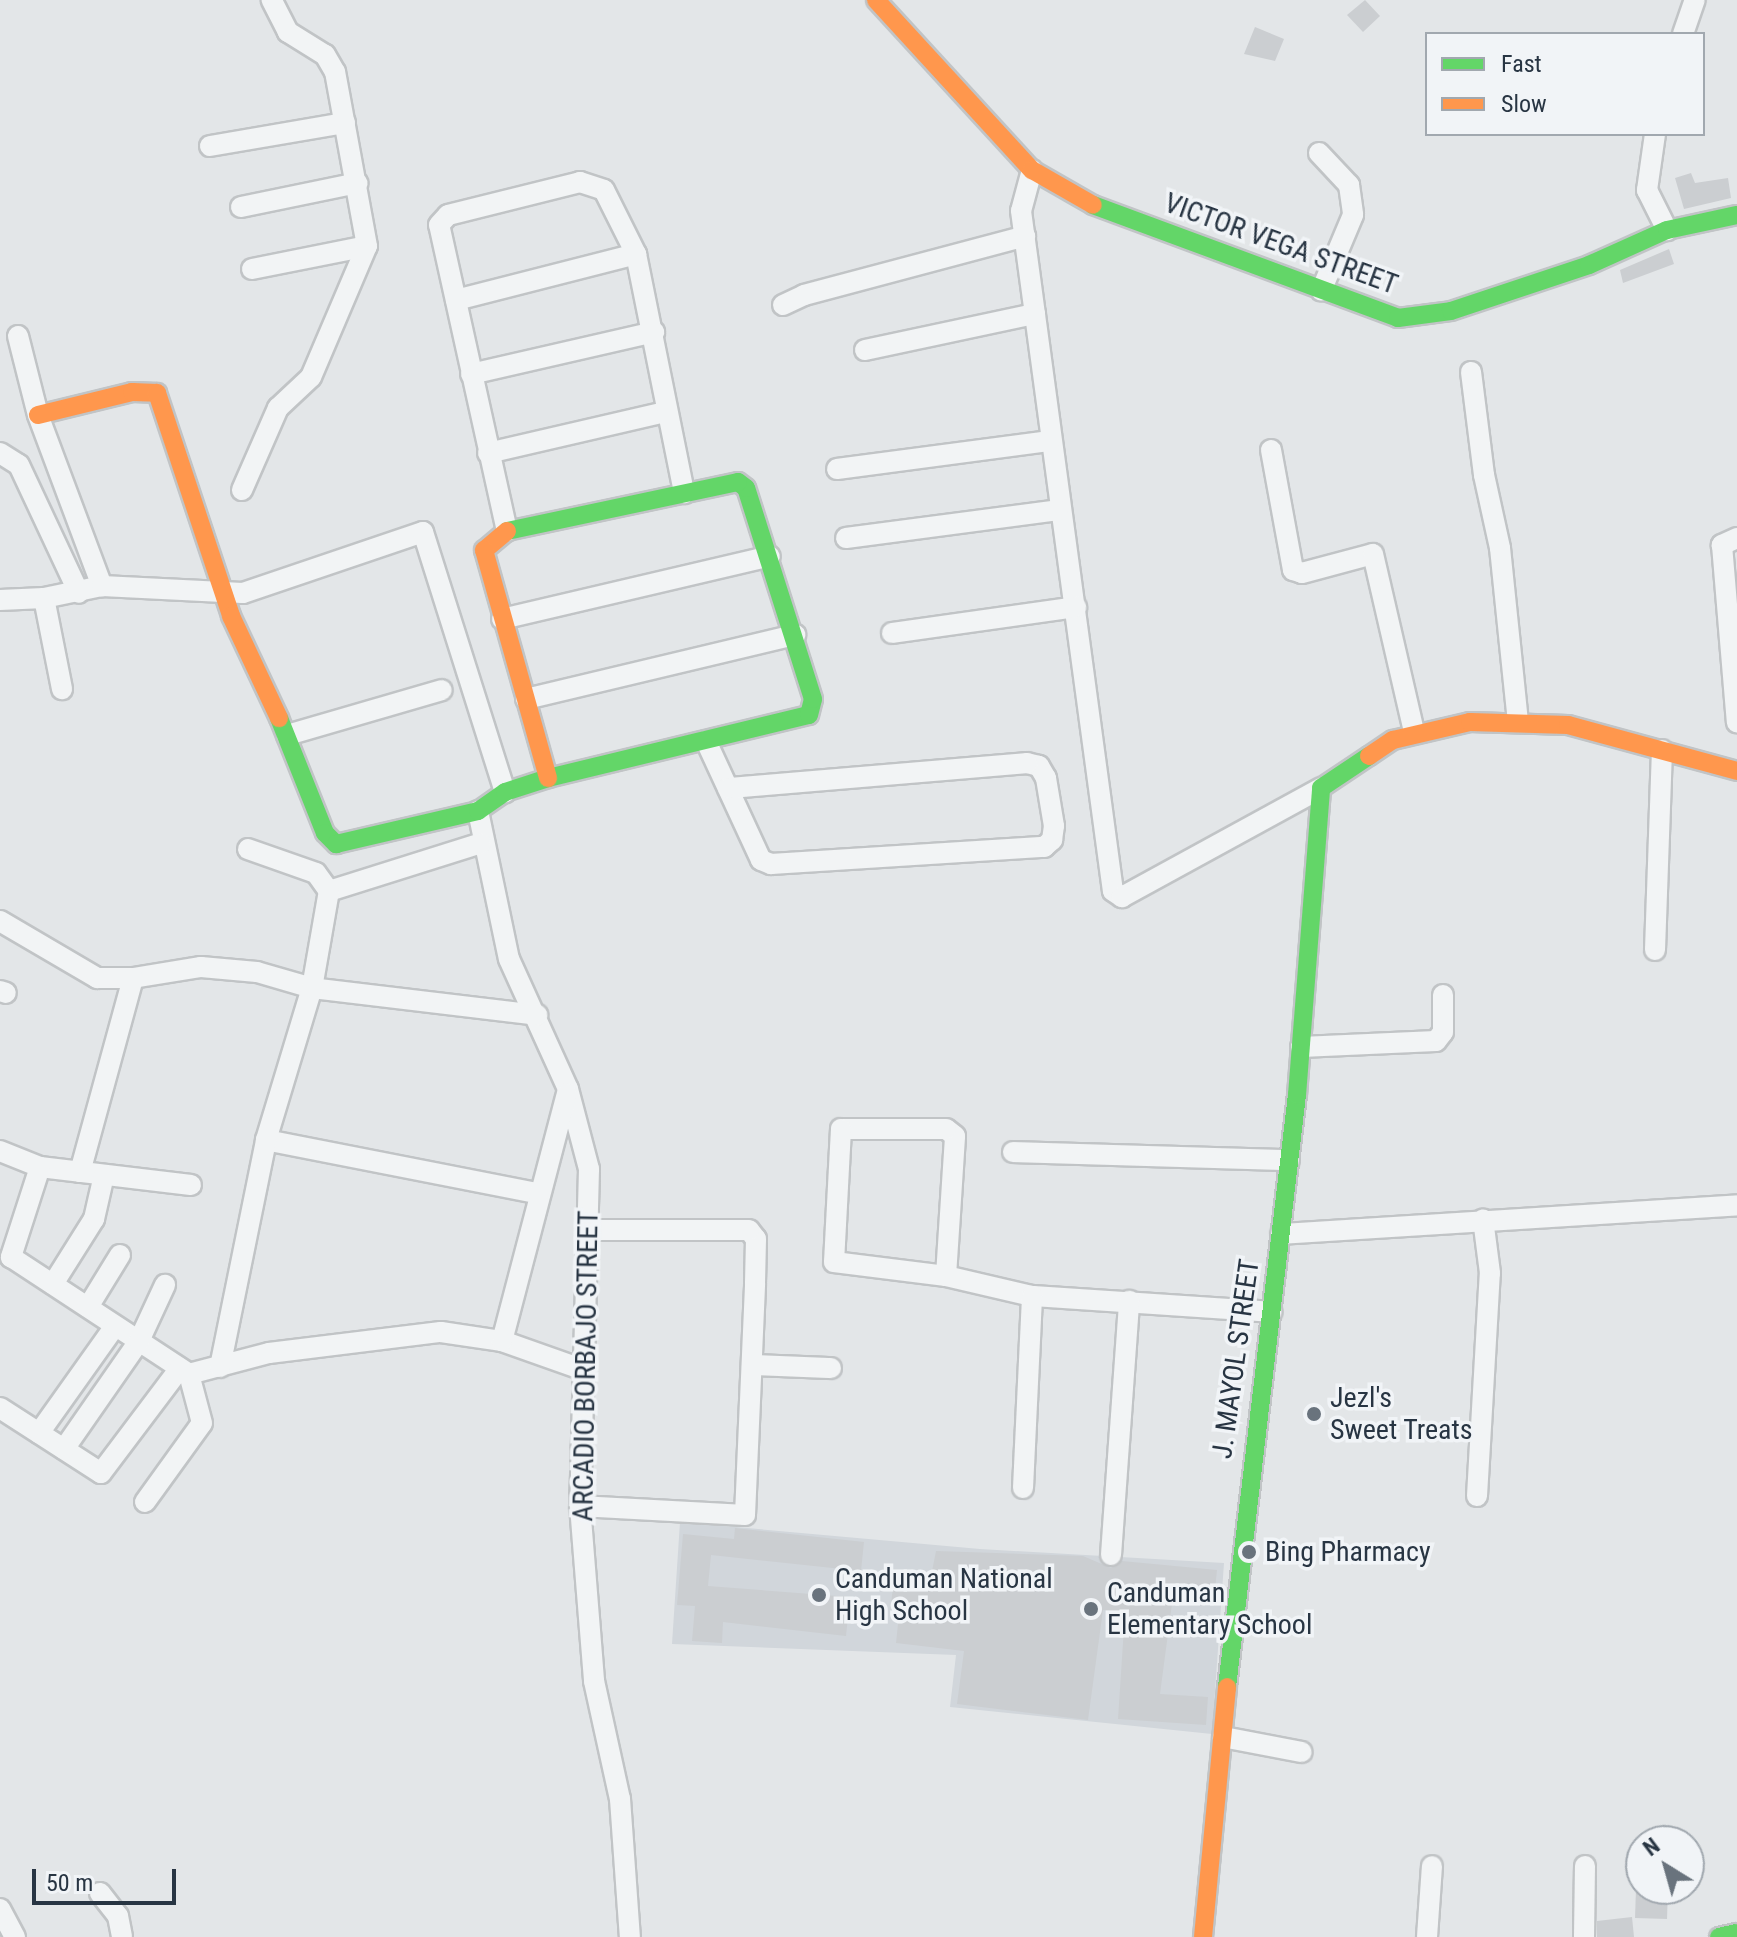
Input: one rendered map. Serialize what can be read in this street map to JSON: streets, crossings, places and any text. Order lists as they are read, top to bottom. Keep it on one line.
{"streets":{"street":["VICTOR VEGA STREET","J. MAYOL STREET","ARCADIO BORBAJO STREET"]},"places":["Jezl's Sweet Treats","Bing Pharmacy","Canduman National High School","Canduman Elementary School"],"legend":["Fast","Slow"],"scale_bar":"50 m","north":"top left"}
